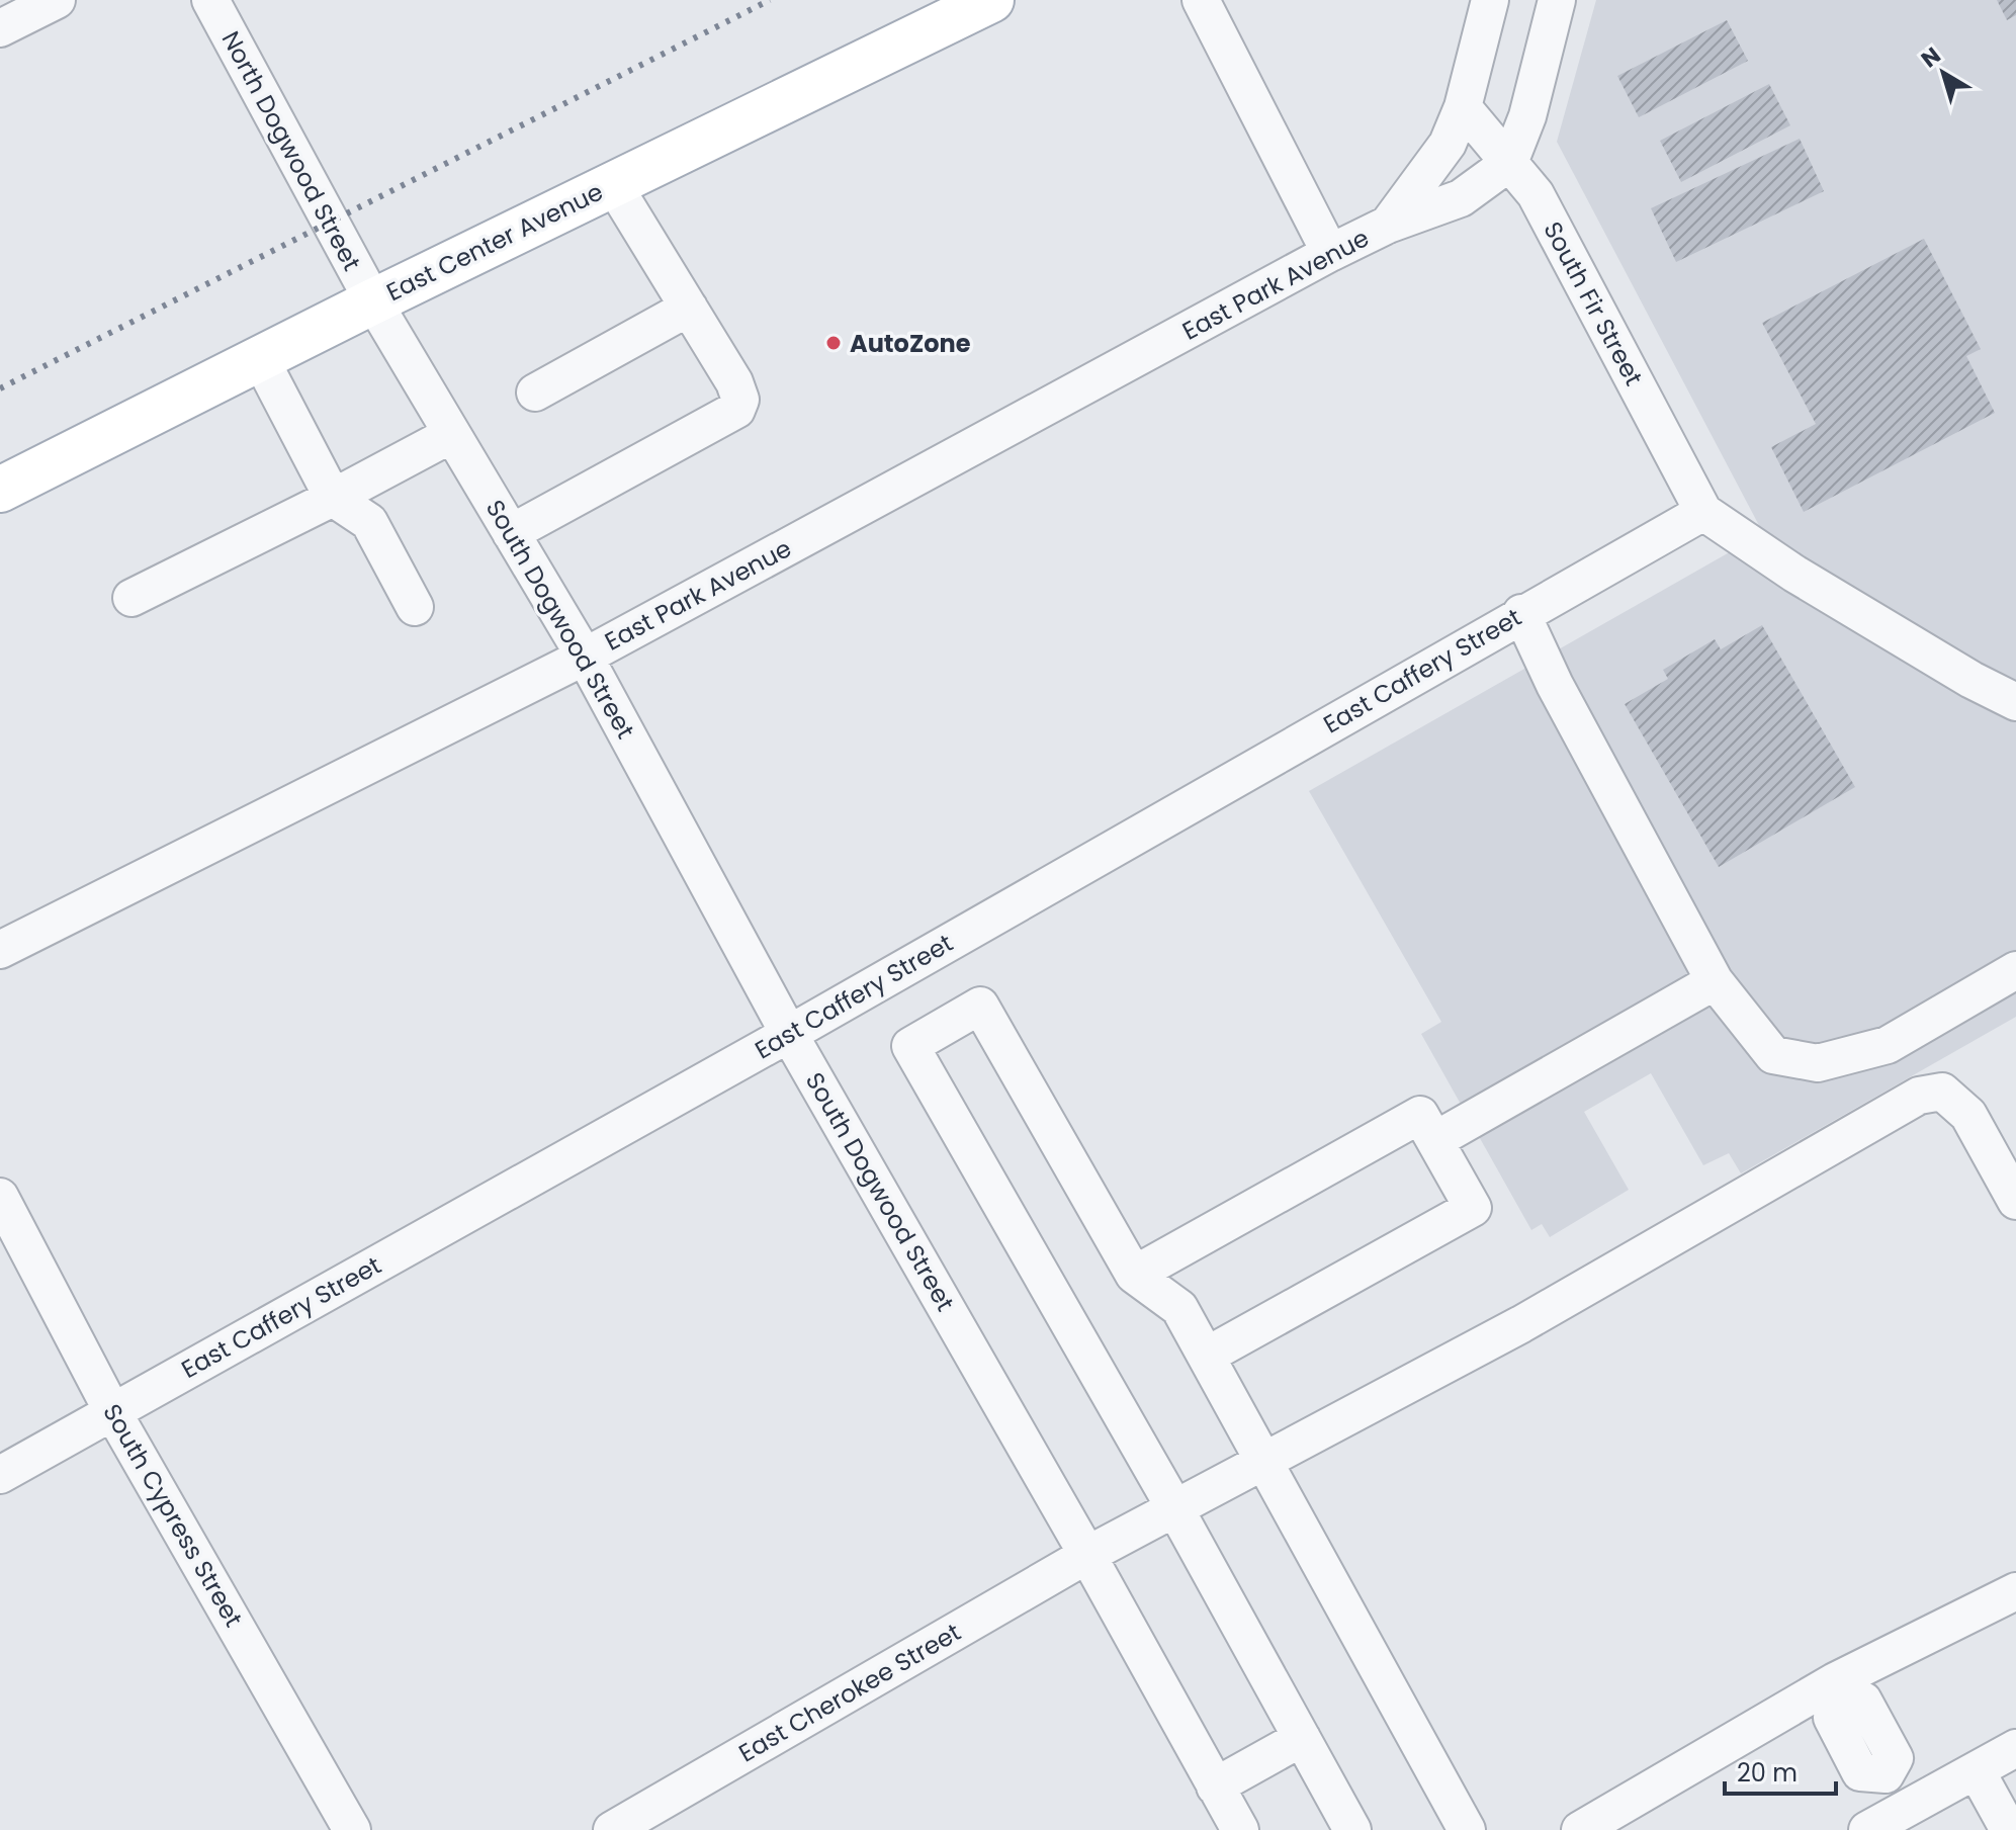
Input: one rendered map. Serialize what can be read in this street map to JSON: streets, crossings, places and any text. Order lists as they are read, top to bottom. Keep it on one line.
{"streets":{"main road":["East Center Avenue"],"street":["North Dogwood Street","East Park Avenue","South Fir Street","South Dogwood Street","East Caffery Street","South Cypress Street","East Cherokee Street"]},"crossings":[["North Dogwood Street","East Center Avenue"],["North Dogwood Street","South Dogwood Street"],["East Center Avenue","South Dogwood Street"],["East Park Avenue","South Fir Street"],["East Park Avenue","South Dogwood Street"],["South Fir Street","East Caffery Street"],["South Dogwood Street","East Caffery Street"],["South Dogwood Street","East Cherokee Street"],["East Caffery Street","South Cypress Street"]],"places":["AutoZone"],"scale_bar":"20 m","north":"top left"}
